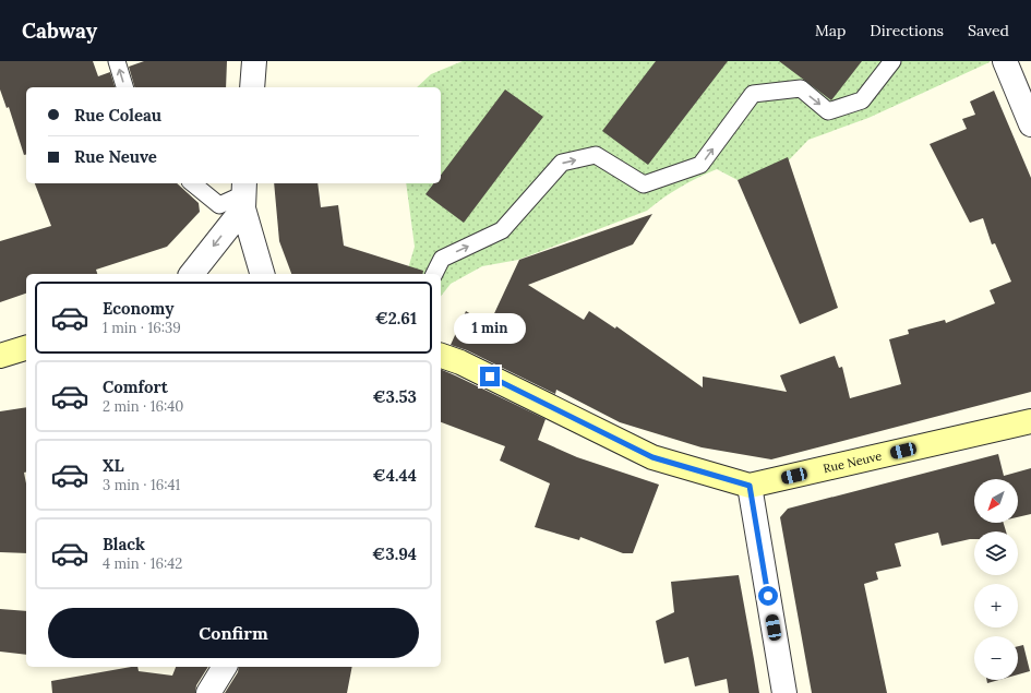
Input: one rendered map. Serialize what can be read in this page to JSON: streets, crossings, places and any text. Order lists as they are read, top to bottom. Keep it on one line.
{"streets":{"street":["Rue Neuve"]},"north":"bottom left","page":{"header":"Cabway","nav":["Map","Directions","Saved"],"banner":["Rue Coleau","Rue Neuve"],"list":[{"name":"Economy","note":"1 min · 16:39","value":"€2.61"},{"name":"Comfort","note":"2 min · 16:40","value":"€3.53"},{"name":"XL","note":"3 min · 16:41","value":"€4.44"},{"name":"Black","note":"4 min · 16:42","value":"€3.94"}],"bubble":"1 min","map_buttons":["+","−"],"buttons":"Confirm"}}
